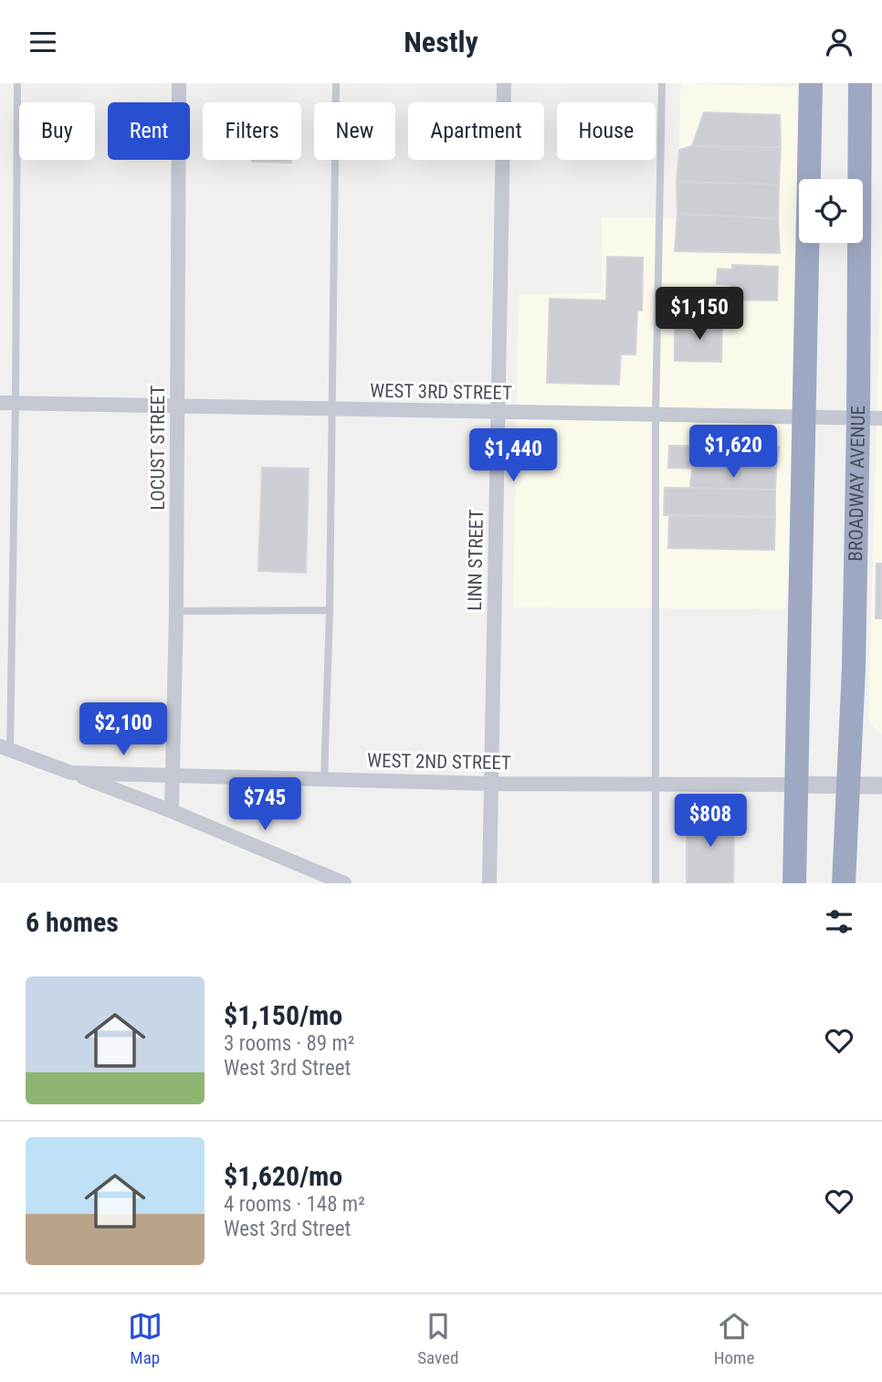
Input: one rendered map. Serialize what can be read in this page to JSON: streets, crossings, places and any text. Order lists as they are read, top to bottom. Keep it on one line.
{"streets":{"highway":["BROADWAY AVENUE"],"street":["WEST 3RD STREET","LOCUST STREET","LINN STREET","WEST 2ND STREET"]},"crossings":[["WEST 3RD STREET","LOCUST STREET"],["WEST 3RD STREET","BROADWAY AVENUE"],["WEST 3RD STREET","LINN STREET"],["LOCUST STREET","WEST 2ND STREET"],["BROADWAY AVENUE","WEST 2ND STREET"],["LINN STREET","WEST 2ND STREET"]],"page":{"header":"Nestly","chip":["Buy","Rent","Filters","New","Apartment","House"],"price":["$1,150","$1,620","$1,440","$2,100","$745","$808"],"heading":"6 homes","list":[{"name":"$1,150/mo","note":"3 rooms · 89 m² · West 3rd Street"},{"name":"$1,620/mo","note":"4 rooms · 148 m² · West 3rd Street"}],"tabs":["Map","Saved","Home"]}}
